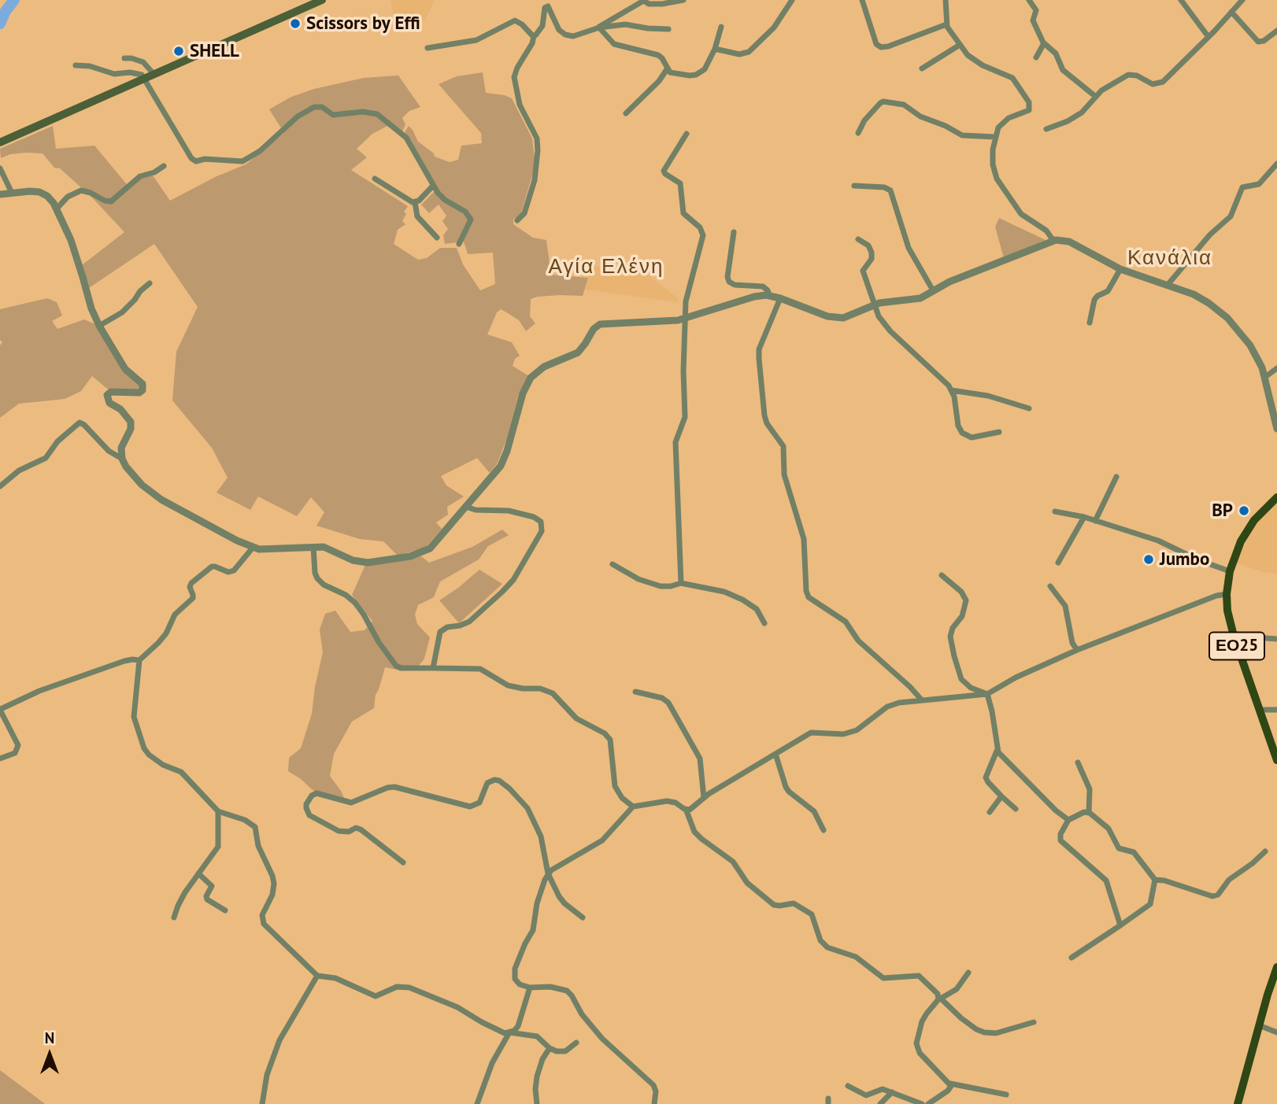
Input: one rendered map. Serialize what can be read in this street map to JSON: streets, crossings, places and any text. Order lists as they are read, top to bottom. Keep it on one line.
{"streets":{"main road":["ΕΟ25"]},"districts":["Κανάλια","Αγία Ελένη"],"places":["Scissors by Effi","SHELL","BP","Jumbo"],"north":"top"}
